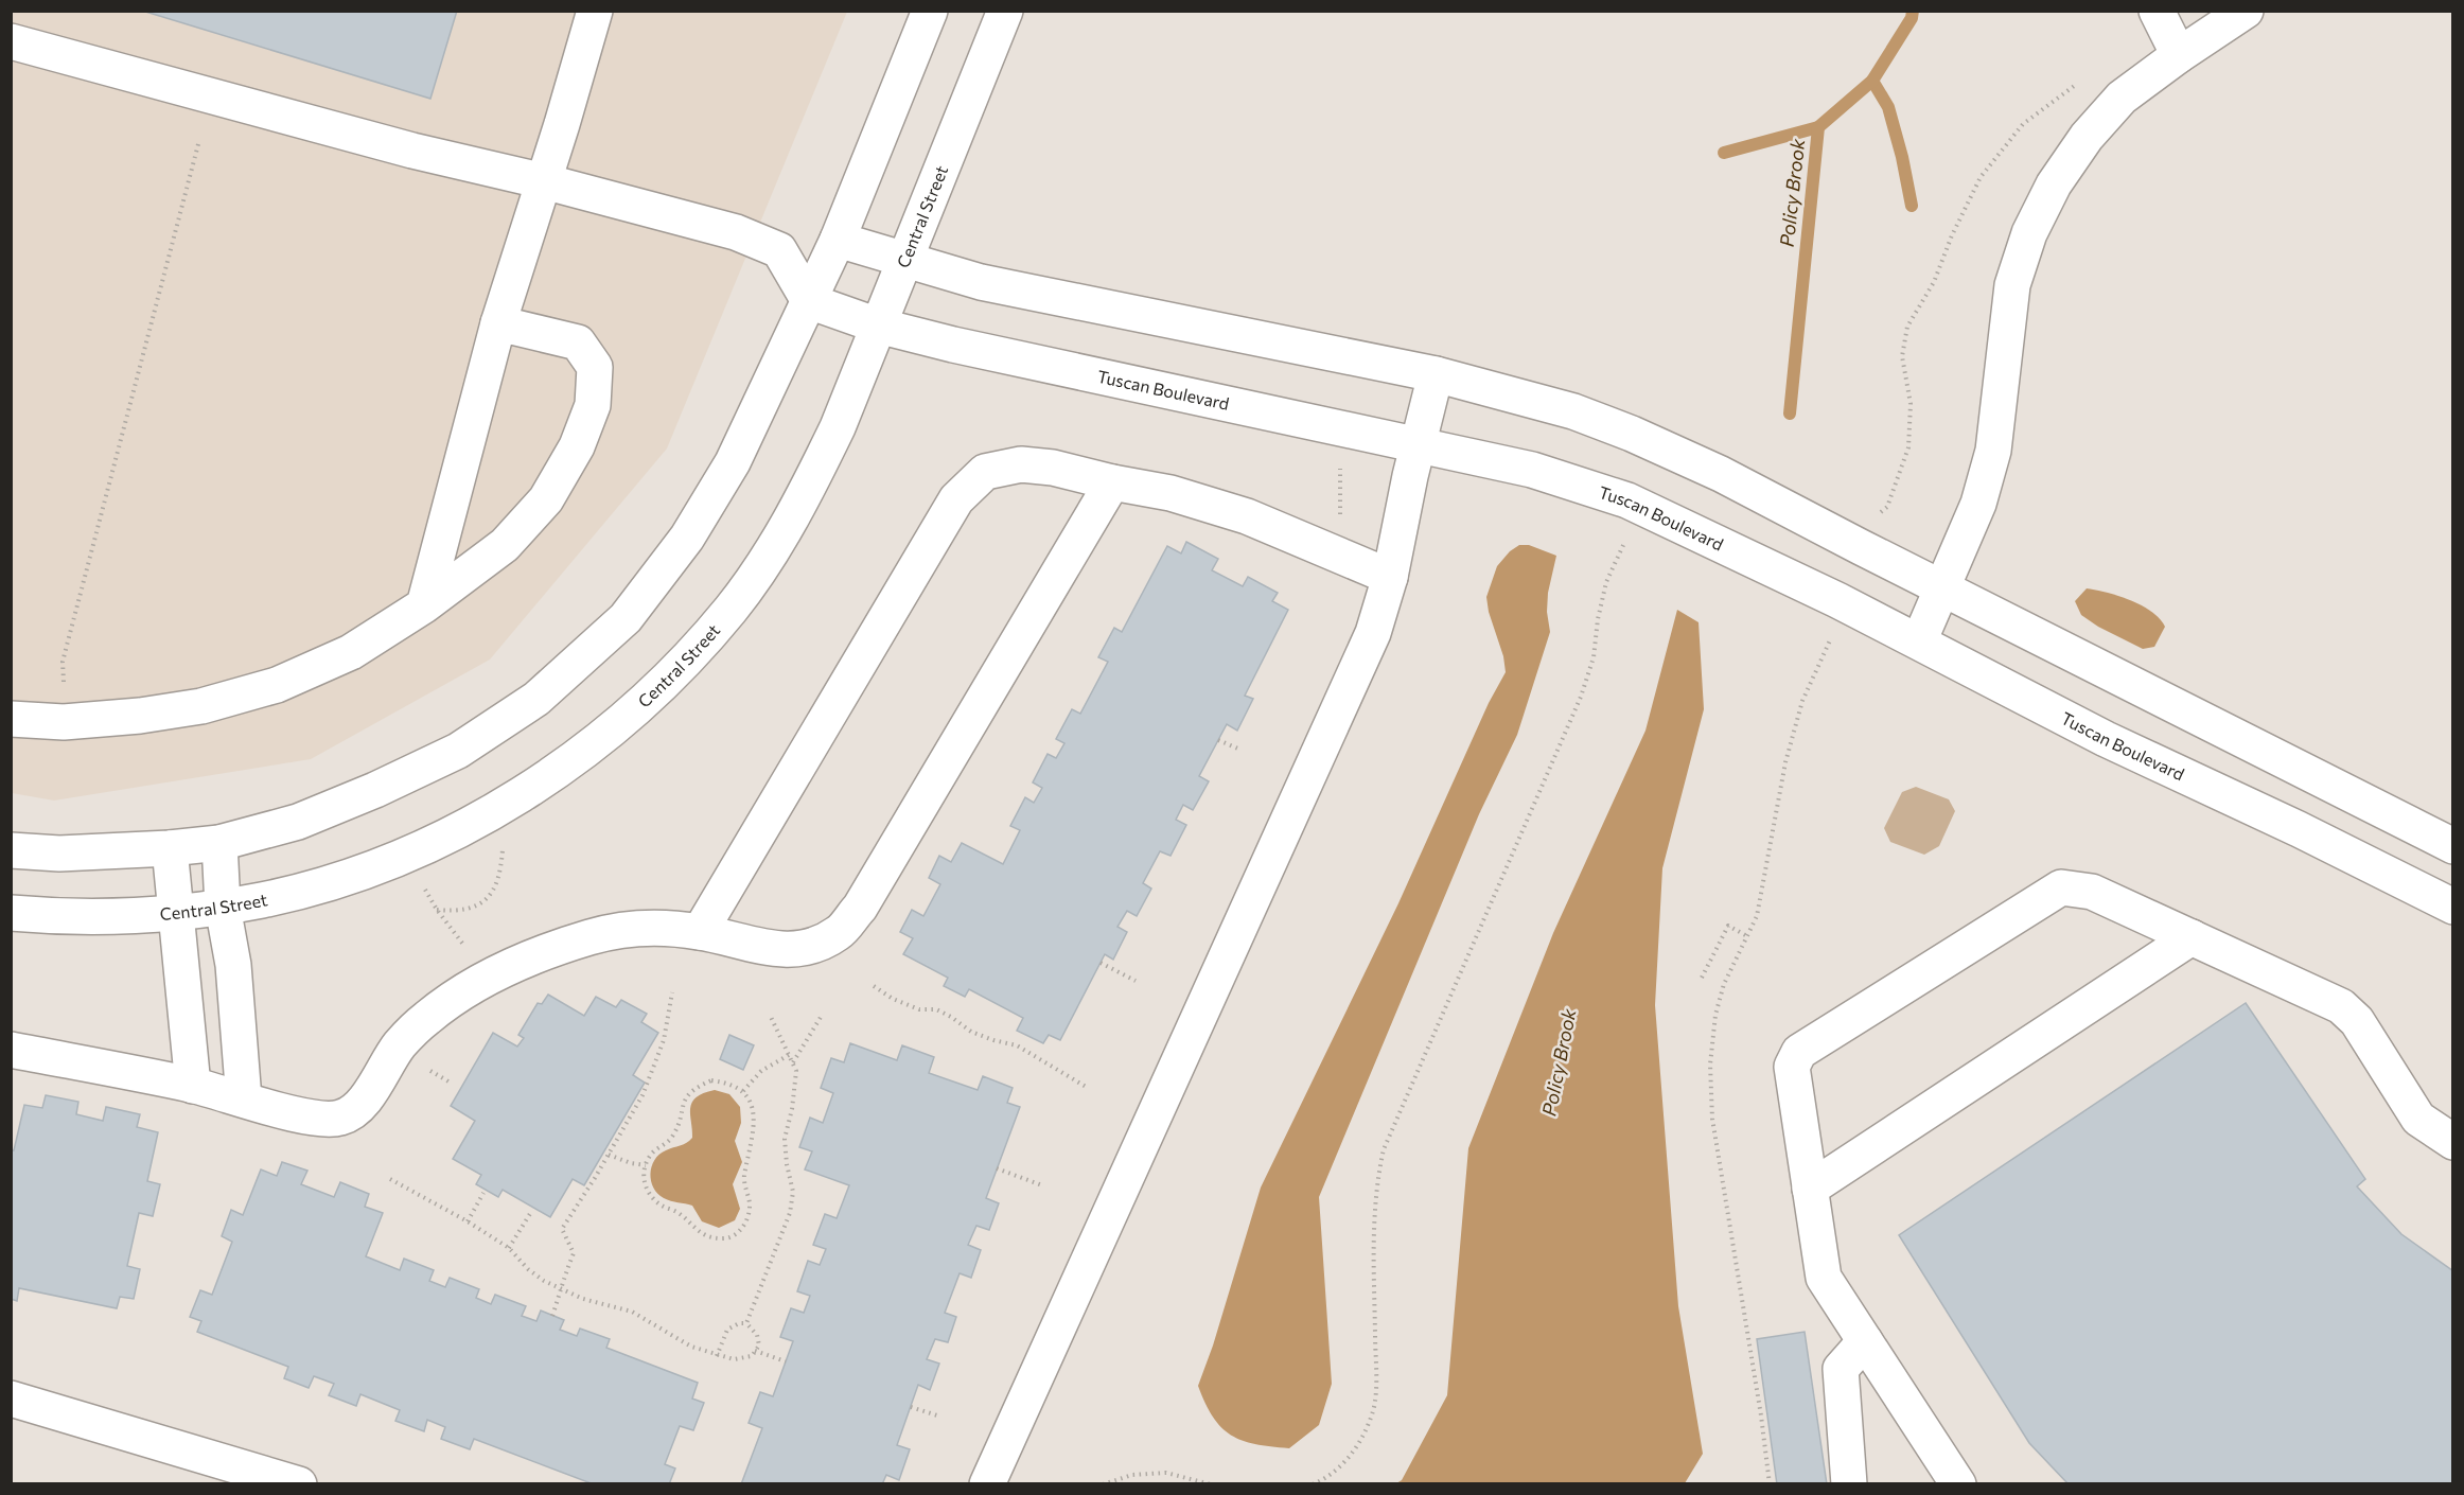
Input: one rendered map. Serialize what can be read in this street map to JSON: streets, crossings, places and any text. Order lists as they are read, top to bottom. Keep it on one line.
{"streets":{"main road":["Central Street","Tuscan Boulevard"]},"crossings":[["Central Street","Tuscan Boulevard"]],"water":["Policy Brook"]}
